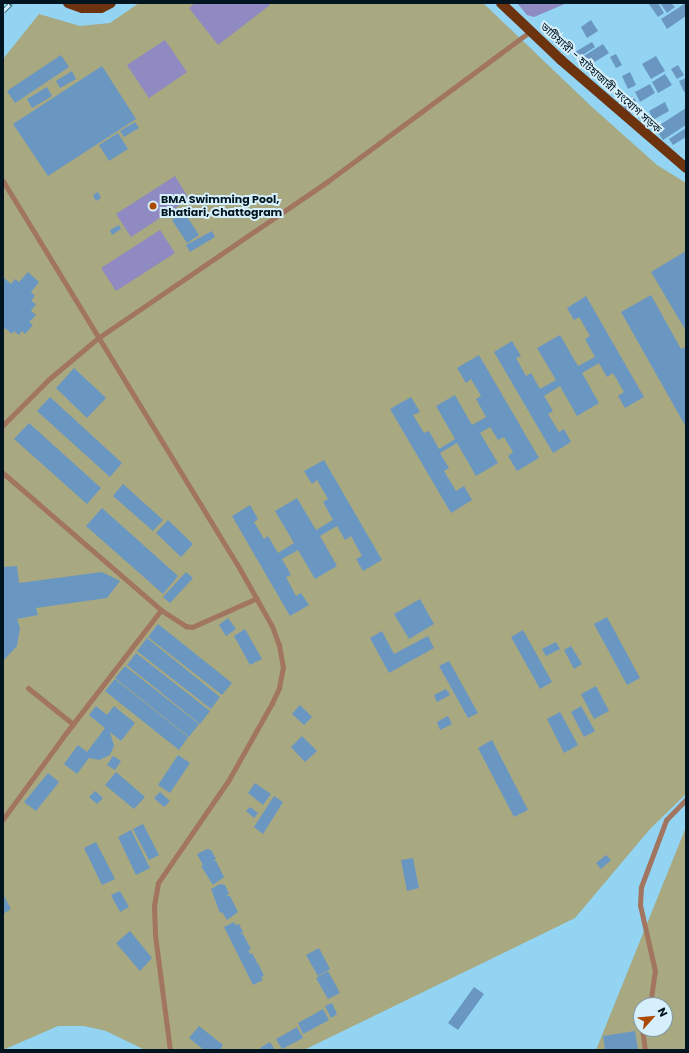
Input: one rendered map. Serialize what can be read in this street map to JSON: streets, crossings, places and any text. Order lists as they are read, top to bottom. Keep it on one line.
{"streets":{"main road":["ভাটিয়ারী - হাটহাজারী সংযোগ সড়ক"]},"places":["BMA Swimming Pool, Bhatiari, Chattogram"],"north":"top right"}
